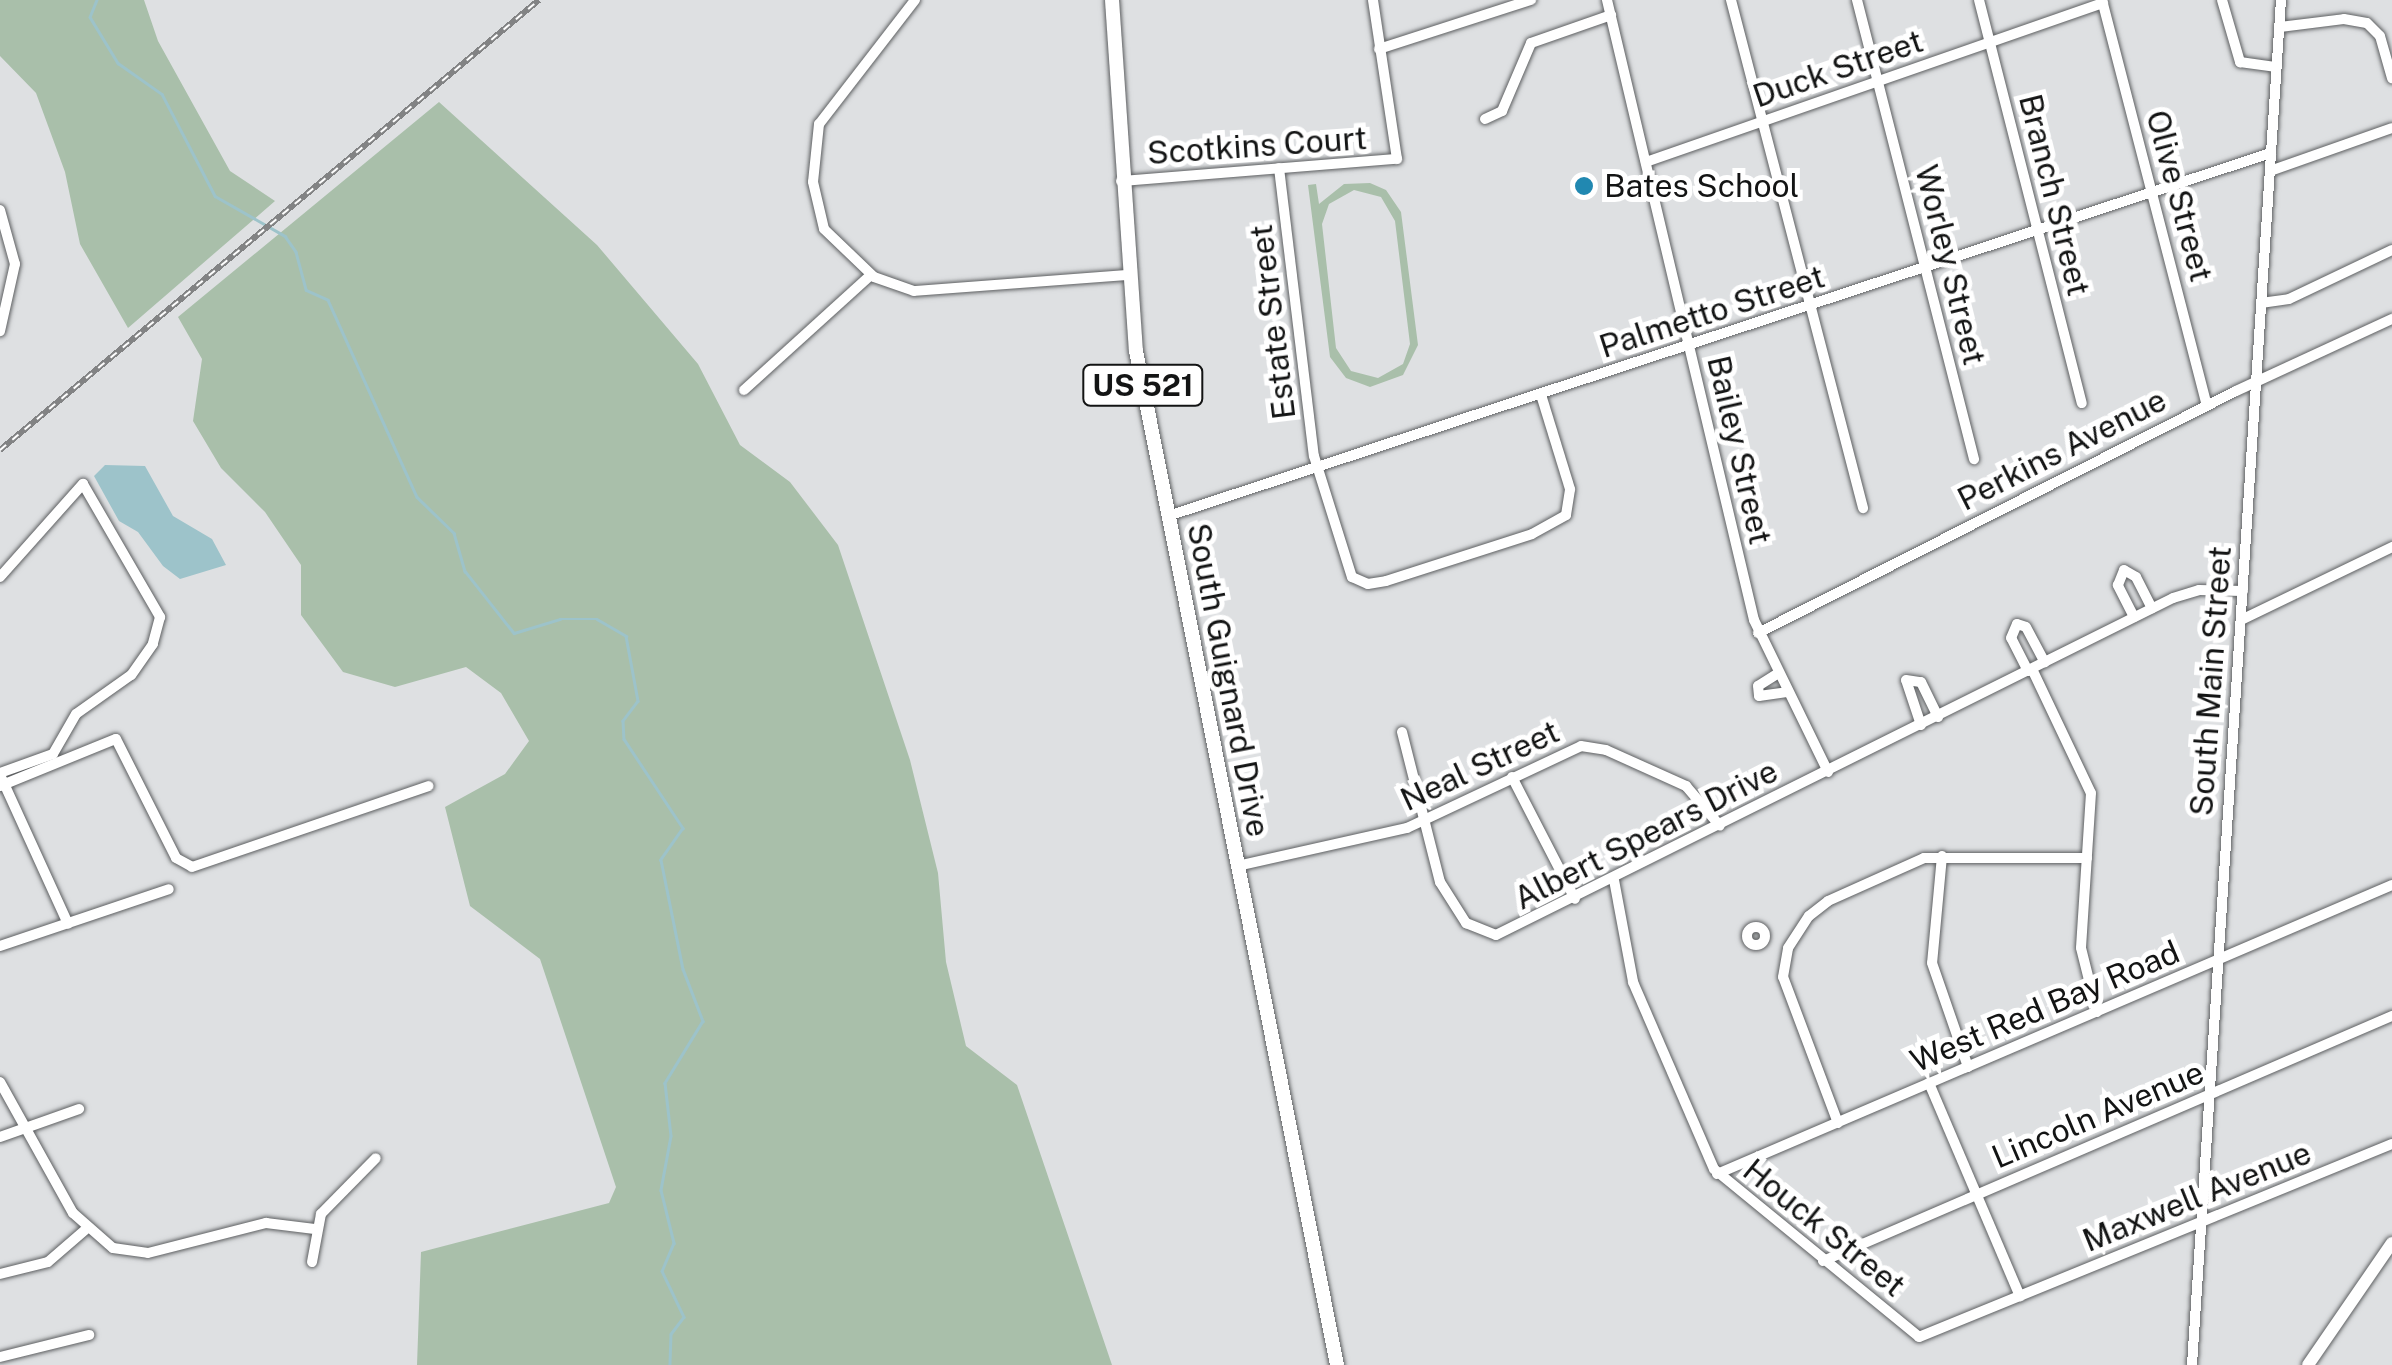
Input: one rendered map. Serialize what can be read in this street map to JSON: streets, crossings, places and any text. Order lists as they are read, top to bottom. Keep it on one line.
{"streets":{"highway":["US 521","South Guignard Drive"],"street":["Duck Street","Scotkins Court","Branch Street","Olive Street","Worley Street","Palmetto Street","Estate Street","Bailey Street","Perkins Avenue","South Main Street","Neal Street","Albert Spears Drive","West Red Bay Road","Lincoln Avenue","Maxwell Avenue","Houck Street"]},"crossings":[["Duck Street","Branch Street"],["Duck Street","Olive Street"],["Duck Street","Worley Street"],["Duck Street","Bailey Street"],["Scotkins Court","Estate Street"],["Scotkins Court","South Guignard Drive"],["Branch Street","Palmetto Street"],["Olive Street","Palmetto Street"],["Olive Street","Perkins Avenue"],["Worley Street","Palmetto Street"],["Palmetto Street","Estate Street"],["Palmetto Street","Bailey Street"],["Palmetto Street","South Guignard Drive"],["Palmetto Street","South Main Street"],["Bailey Street","Perkins Avenue"],["Bailey Street","Albert Spears Drive"],["Perkins Avenue","South Main Street"],["South Guignard Drive","Neal Street"],["South Main Street","Albert Spears Drive"],["South Main Street","West Red Bay Road"],["South Main Street","Lincoln Avenue"],["South Main Street","Maxwell Avenue"],["Neal Street","Albert Spears Drive"],["Albert Spears Drive","Houck Street"],["West Red Bay Road","Houck Street"],["Lincoln Avenue","Houck Street"],["Maxwell Avenue","Houck Street"]],"places":["Bates School"]}
